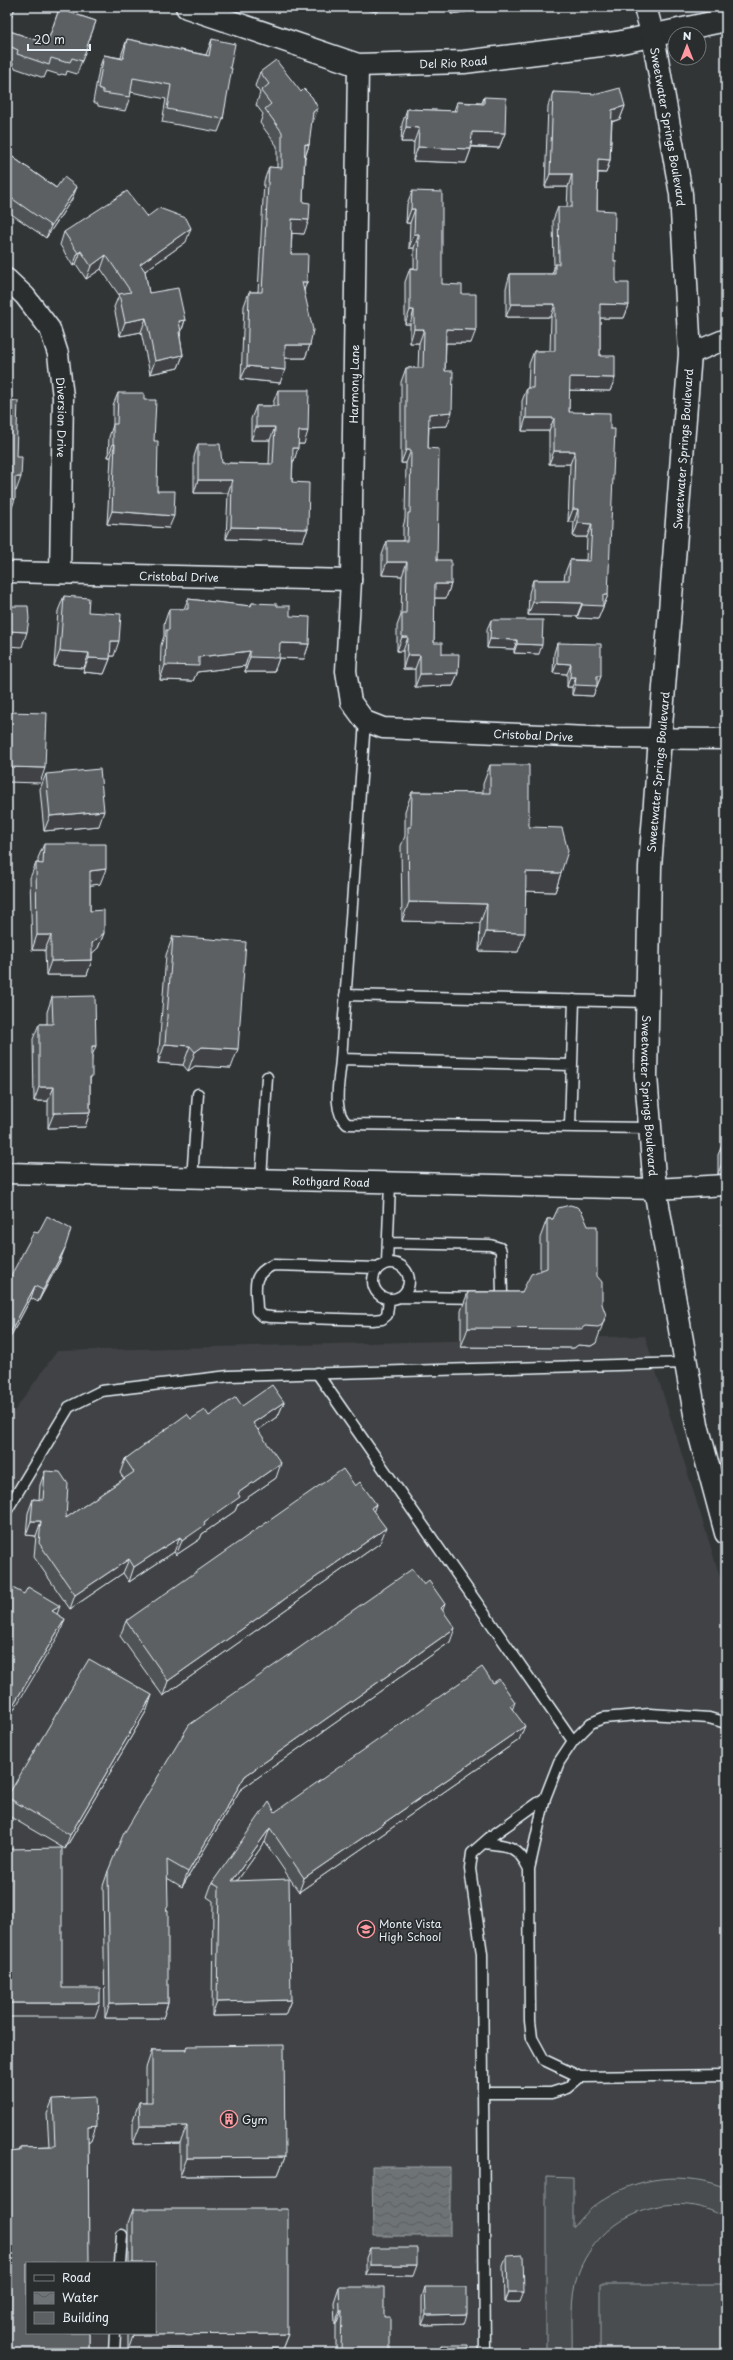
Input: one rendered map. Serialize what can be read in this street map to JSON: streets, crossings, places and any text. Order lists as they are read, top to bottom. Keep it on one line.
{"streets":{"main road":["Del Rio Road","Sweetwater Springs Boulevard"],"street":["Harmony Lane","Diversion Drive","Cristobal Drive","Rothgard Road"]},"crossings":[["Del Rio Road","Sweetwater Springs Boulevard"],["Del Rio Road","Harmony Lane"],["Sweetwater Springs Boulevard","Cristobal Drive"],["Sweetwater Springs Boulevard","Rothgard Road"],["Harmony Lane","Cristobal Drive"],["Diversion Drive","Cristobal Drive"]],"places":{"school or university":["Monte Vista High School"],"building":["Gym"]},"legend":["Road","Water","Building"],"scale_bar":"20 m","north":"top"}
